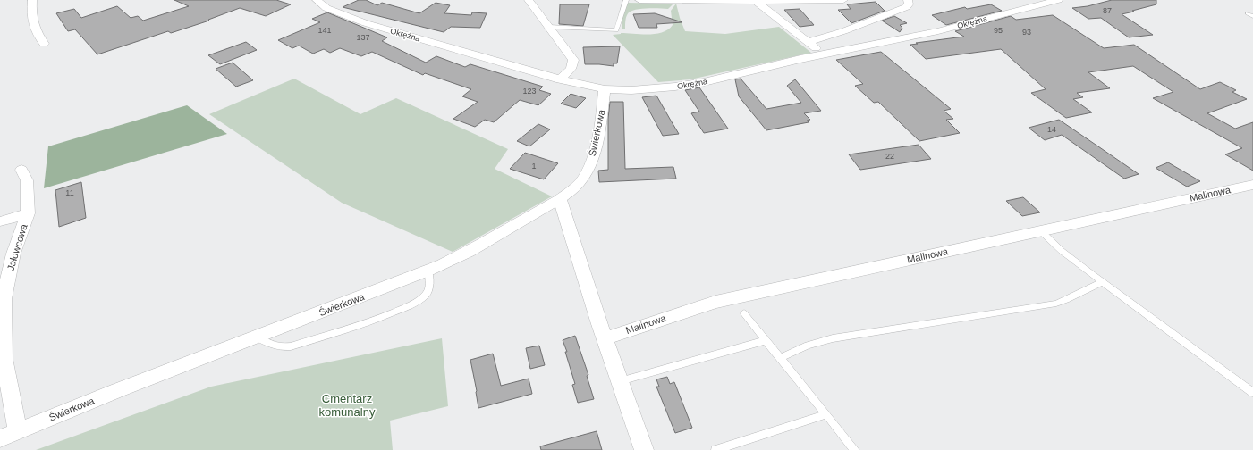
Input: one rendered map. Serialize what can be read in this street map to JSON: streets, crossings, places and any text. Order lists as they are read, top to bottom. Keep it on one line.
{"streets":{"street":["Okrężna","Świerkowa","Malinowa","Jałowcowa"]},"crossings":[["Okrężna","Świerkowa"],["Świerkowa","Jałowcowa"]],"parks":["Cmentarz komunalny"],"house_numbers":["87","141","95","93","137","123","14","22","1","11"]}
